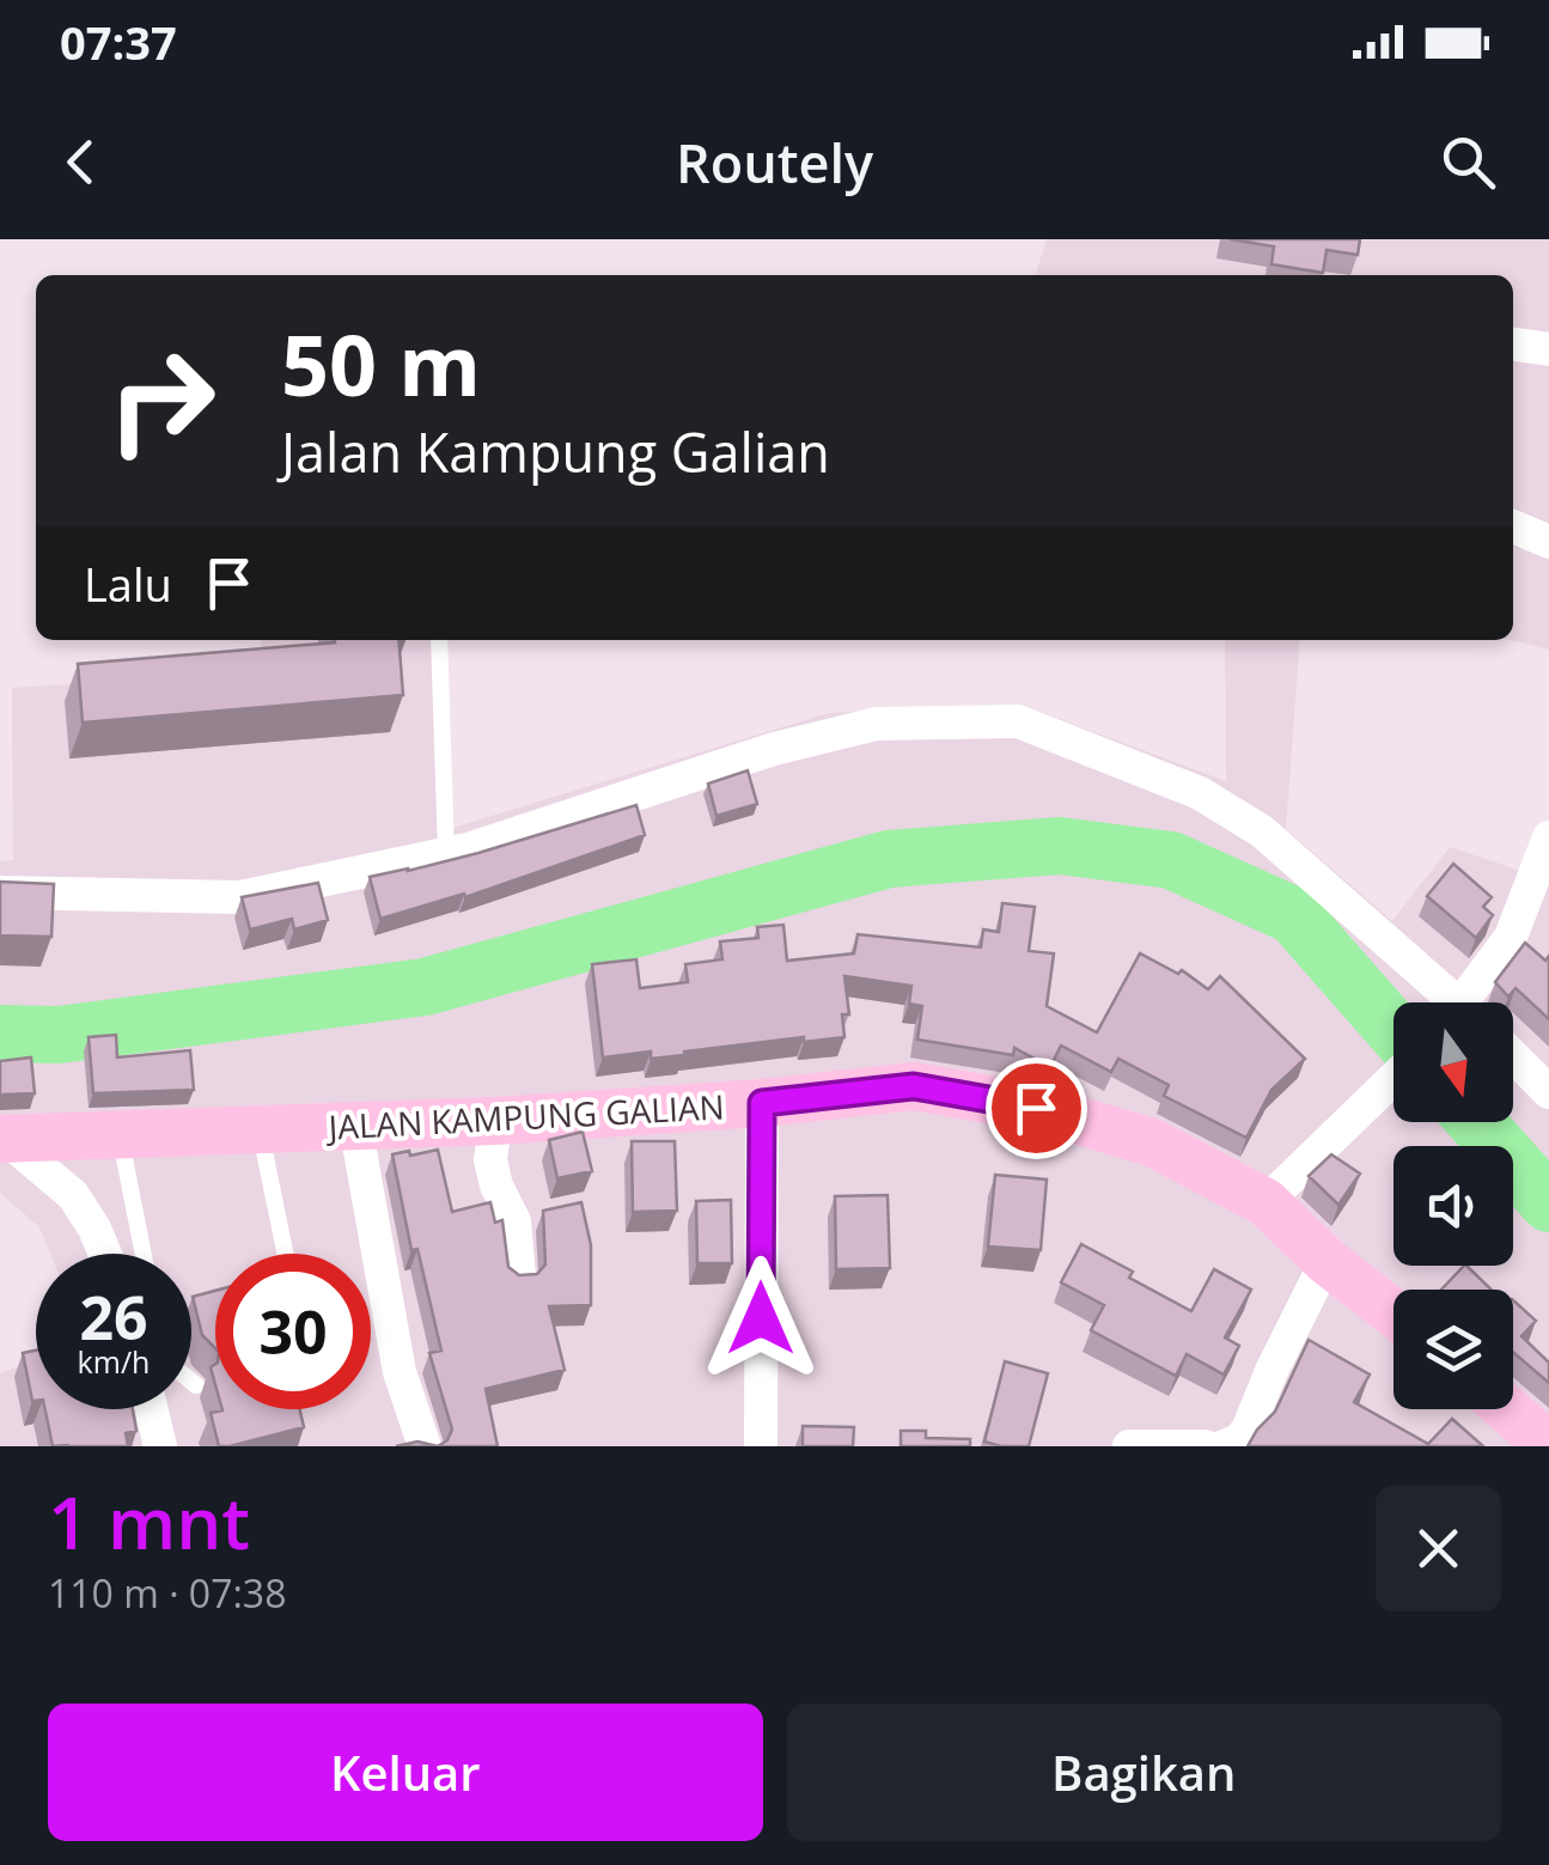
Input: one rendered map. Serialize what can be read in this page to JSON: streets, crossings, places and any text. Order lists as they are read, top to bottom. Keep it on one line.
{"streets":{"main road":["JALAN KAMPUNG GALIAN"]},"north":"bottom","page":{"status":"07:37","header":"Routely","turn":["50 m","Jalan Kampung Galian"],"then":"Lalu","speed":"26 km/h","limit":"30","heading":["1 mnt","110 m · 07:38"],"buttons":["Keluar","Bagikan"]}}
